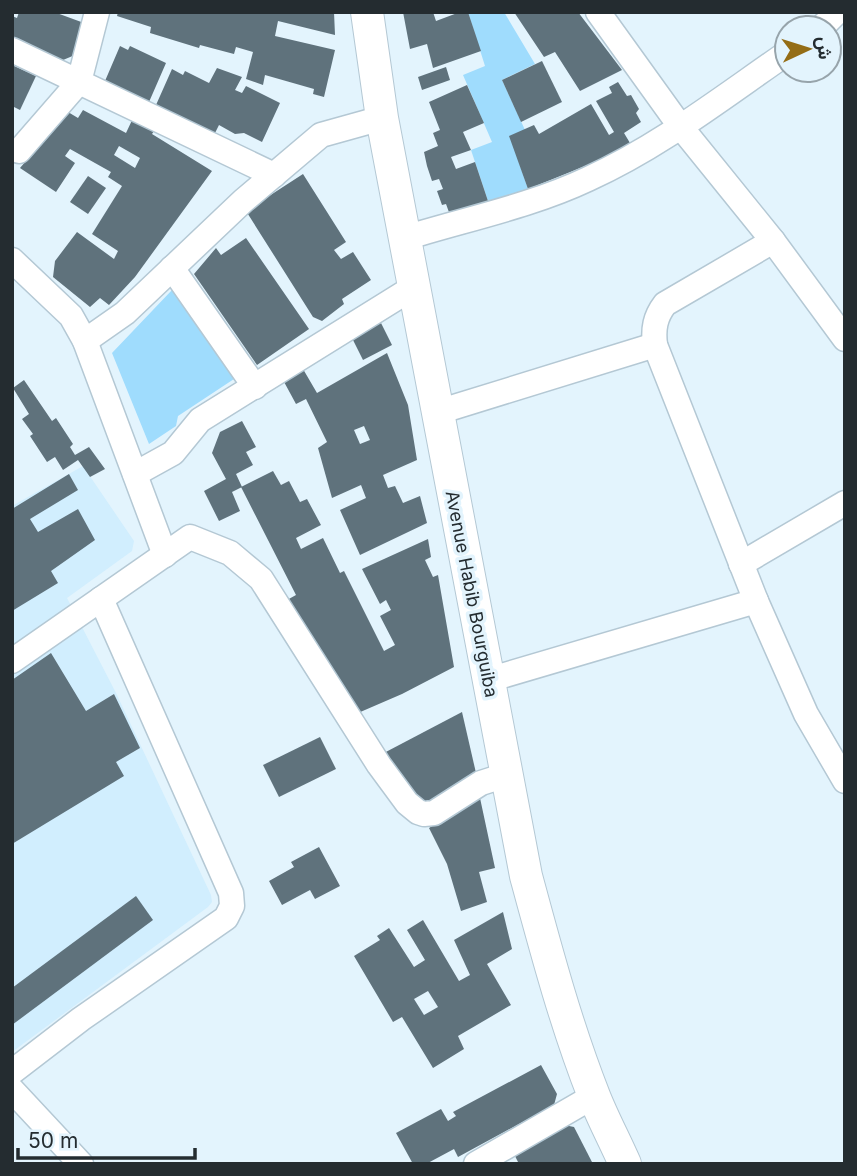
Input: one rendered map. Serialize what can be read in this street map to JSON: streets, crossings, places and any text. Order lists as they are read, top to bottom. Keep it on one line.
{"streets":{"street":["Avenue Habib Bourguiba"]},"scale_bar":"50 m","north":"right"}
